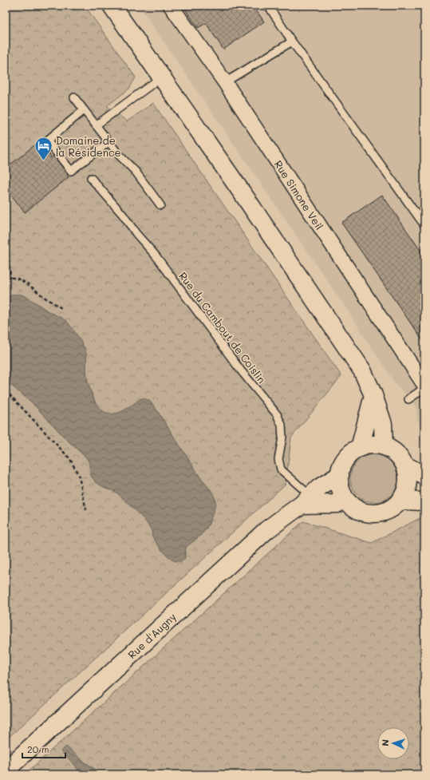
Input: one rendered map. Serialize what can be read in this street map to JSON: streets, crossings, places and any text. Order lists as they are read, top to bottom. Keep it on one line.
{"streets":{"main road":["Rue d'Augny"],"street":["Rue Simone Veil"],"lane":["Rue du Cambout de Coislin"]},"crossings":[["Rue du Cambout de Coislin","Rue d'Augny"]],"places":{"hotel":["Domaine de la Résidence"]},"scale_bar":"20 m","north":"left"}
